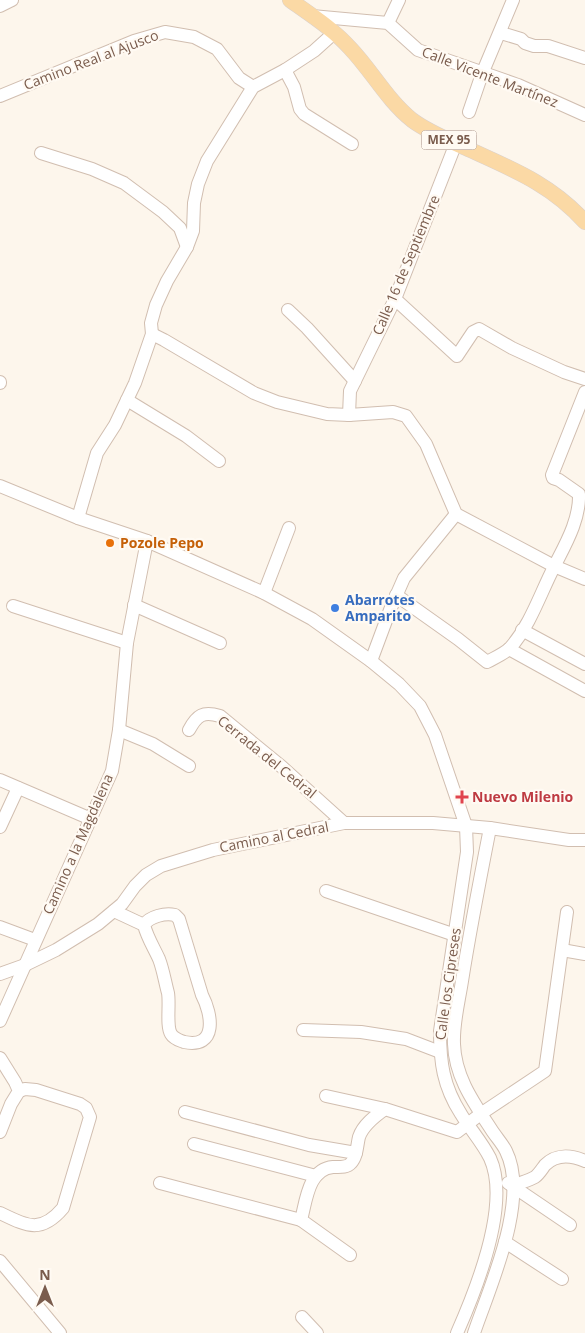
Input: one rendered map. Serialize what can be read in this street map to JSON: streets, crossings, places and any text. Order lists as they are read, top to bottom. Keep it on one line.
{"streets":{"main road":["MEX 95"],"street":["Camino Real al Ajusco","Calle Vicente Martínez","Calle 16 de Septiembre","Cerrada del Cedral","Camino al Cedral","Camino a la Magdalena","Calle los Cipreses"]},"crossings":[["MEX 95","Calle 16 de Septiembre"],["Cerrada del Cedral","Camino al Cedral"],["Camino al Cedral","Camino a la Magdalena"],["Camino al Cedral","Calle los Cipreses"],["Camino a la Magdalena","Calle los Cipreses"]],"places":{"other":["Pozole Pepo","Abarrotes Amparito"],"health":["Nuevo Milenio"]},"north":"top"}
